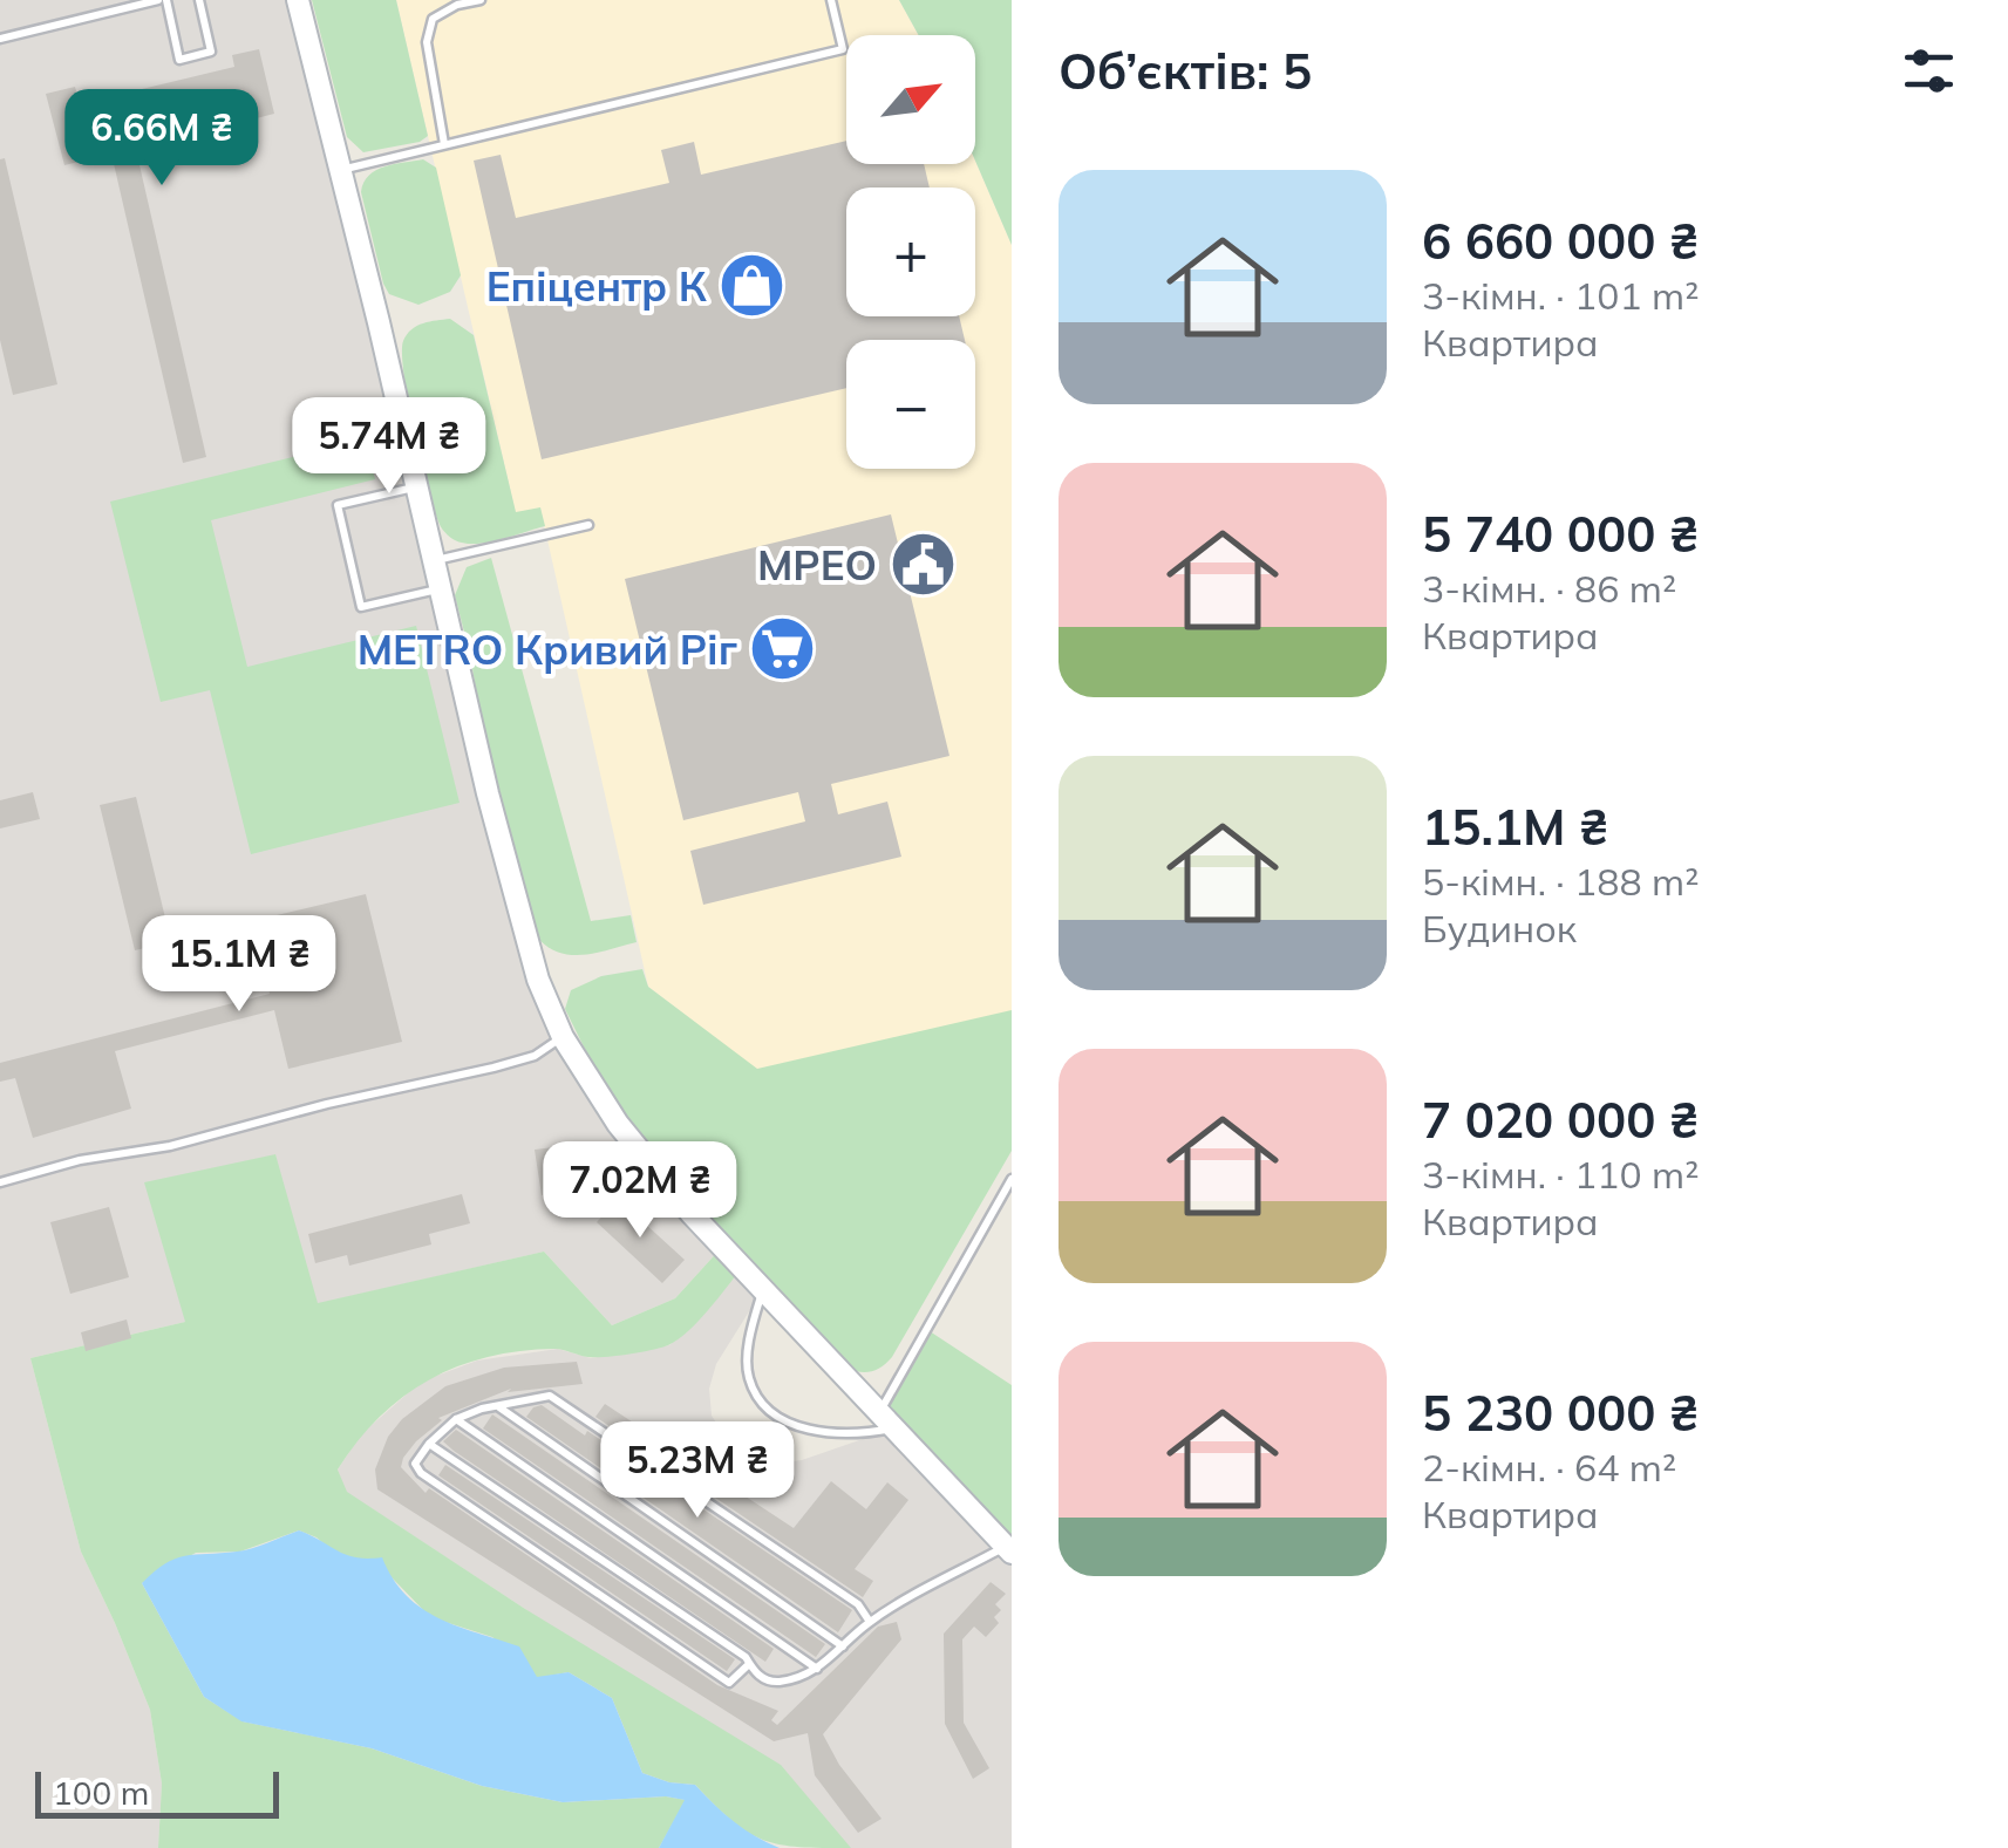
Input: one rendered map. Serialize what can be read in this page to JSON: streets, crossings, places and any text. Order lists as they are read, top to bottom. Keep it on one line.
{"places":{"shop":["Епіцентр К"],"public building":["МРЕО"],"supermarket":["METRO Кривий Ріг"]},"scale_bar":"100 m","north":"top right","page":{"heading":"Об’єктів: 5","map_buttons":["+","−"],"price":["6.66M ₴","5.74M ₴","15.1M ₴","7.02M ₴","5.23M ₴"],"list":[{"name":"6 660 000 ₴","note":"3-кімн. · 101 m² · Квартира"},{"name":"5 740 000 ₴","note":"3-кімн. · 86 m² · Квартира"},{"name":"15.1M ₴","note":"5-кімн. · 188 m² · Будинок"},{"name":"7 020 000 ₴","note":"3-кімн. · 110 m² · Квартира"},{"name":"5 230 000 ₴","note":"2-кімн. · 64 m² · Квартира"}],"scale":"100 m"}}
